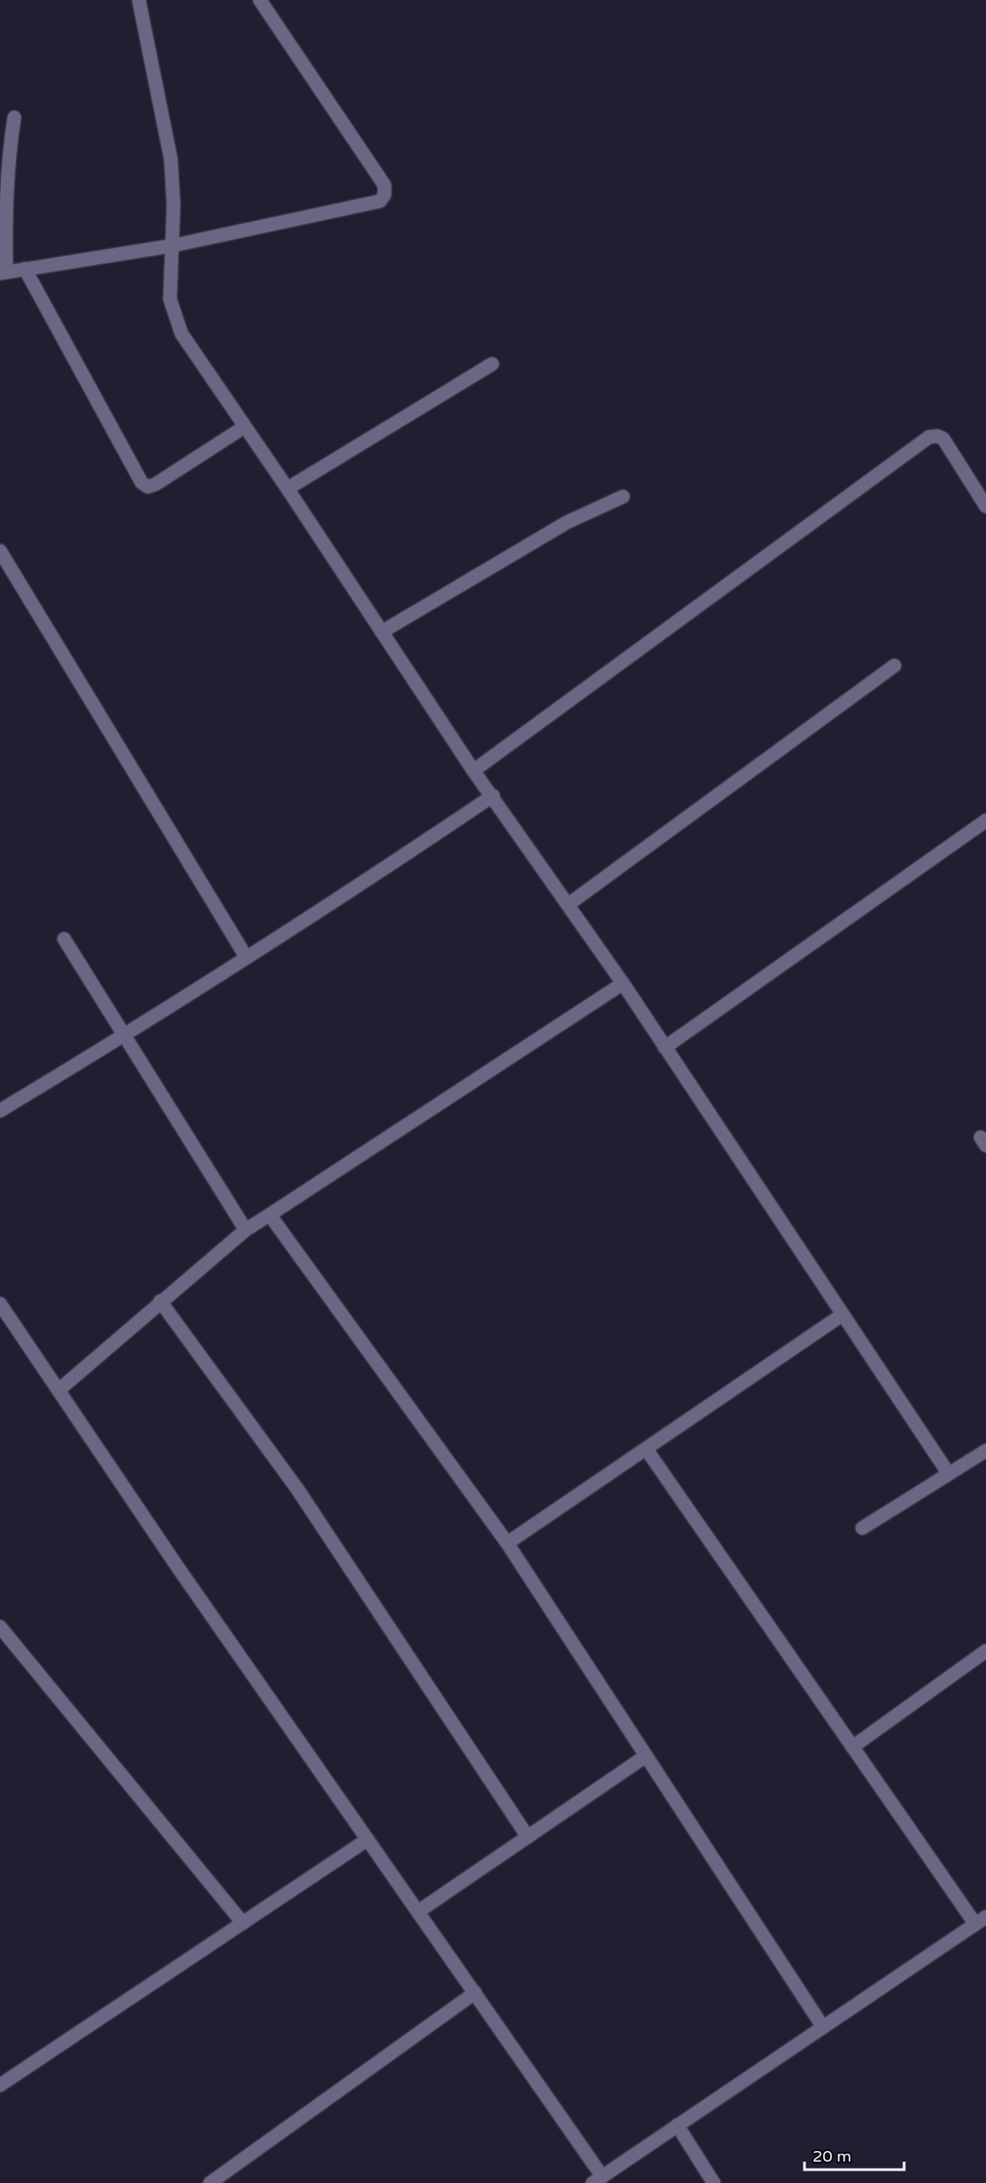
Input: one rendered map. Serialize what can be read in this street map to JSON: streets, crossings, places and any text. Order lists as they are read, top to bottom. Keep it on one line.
{"scale_bar":"20 m"}
